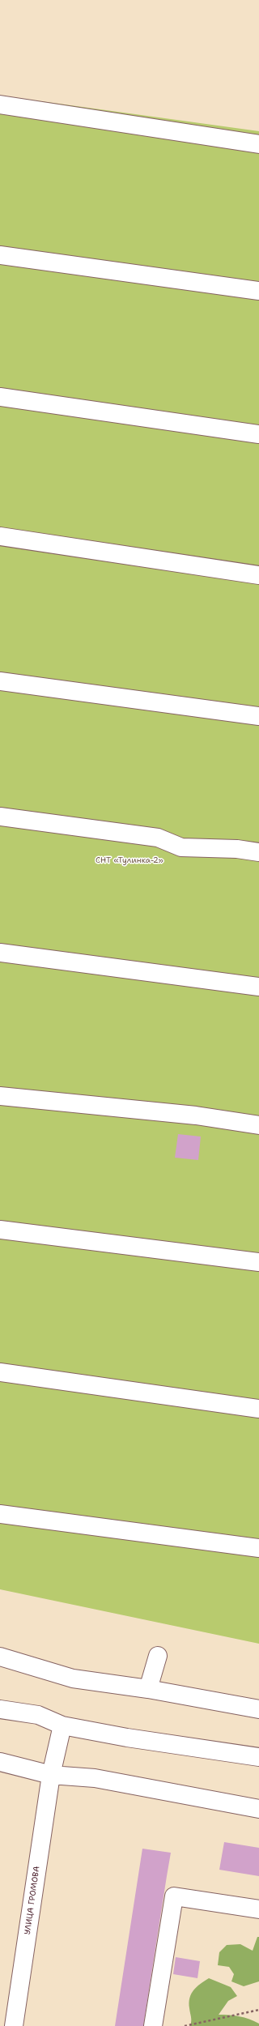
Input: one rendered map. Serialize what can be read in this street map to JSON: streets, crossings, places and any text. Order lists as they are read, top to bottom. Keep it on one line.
{"streets":{"street":["УЛИЦА ГРОМОВА"]},"parks":["СНТ «Тулинка-2»"]}
